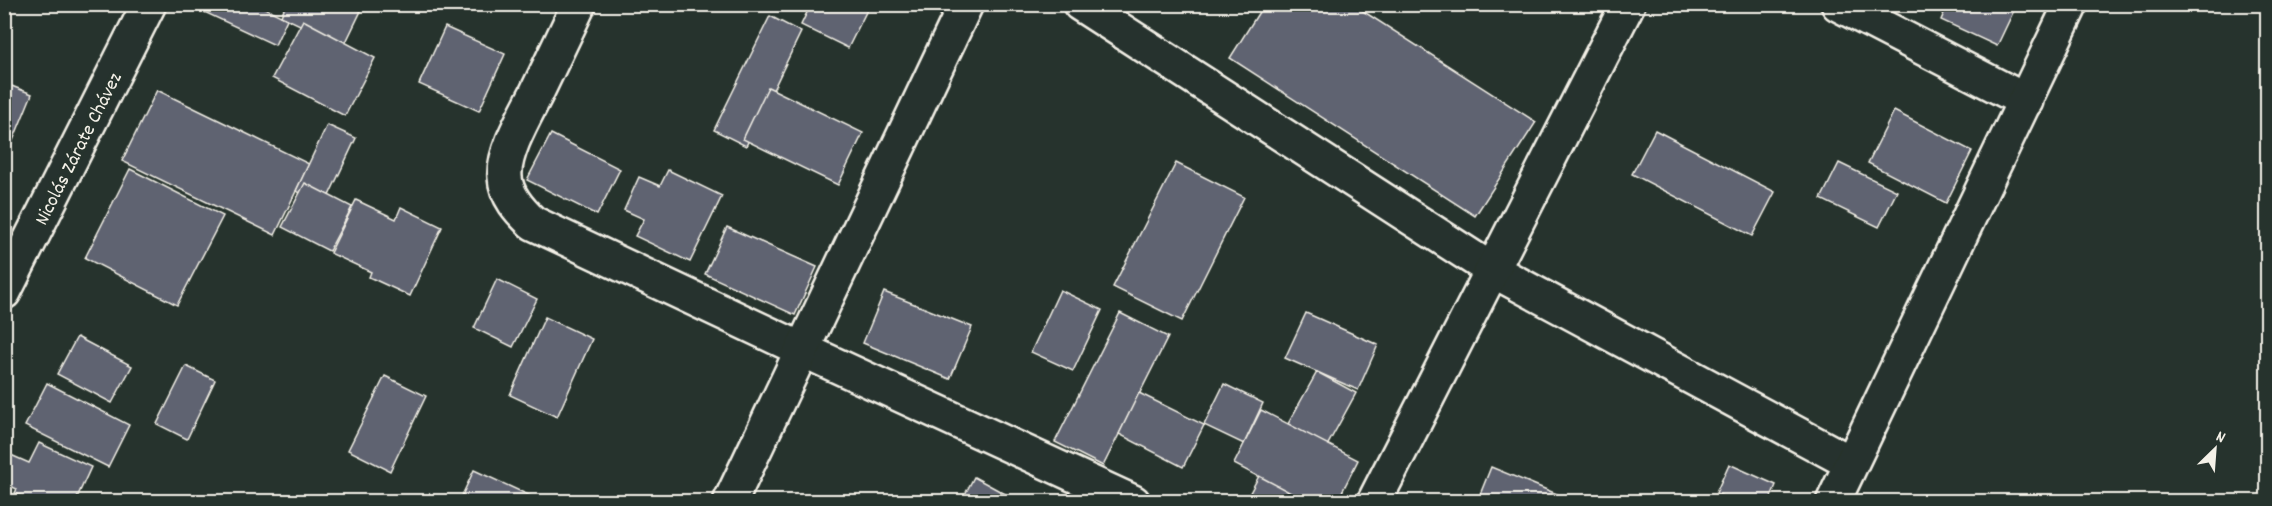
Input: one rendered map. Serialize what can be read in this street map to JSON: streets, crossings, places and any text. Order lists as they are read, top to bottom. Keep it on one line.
{"streets":{"street":["Nicolás Zárate Chávez"]},"north":"top right"}
